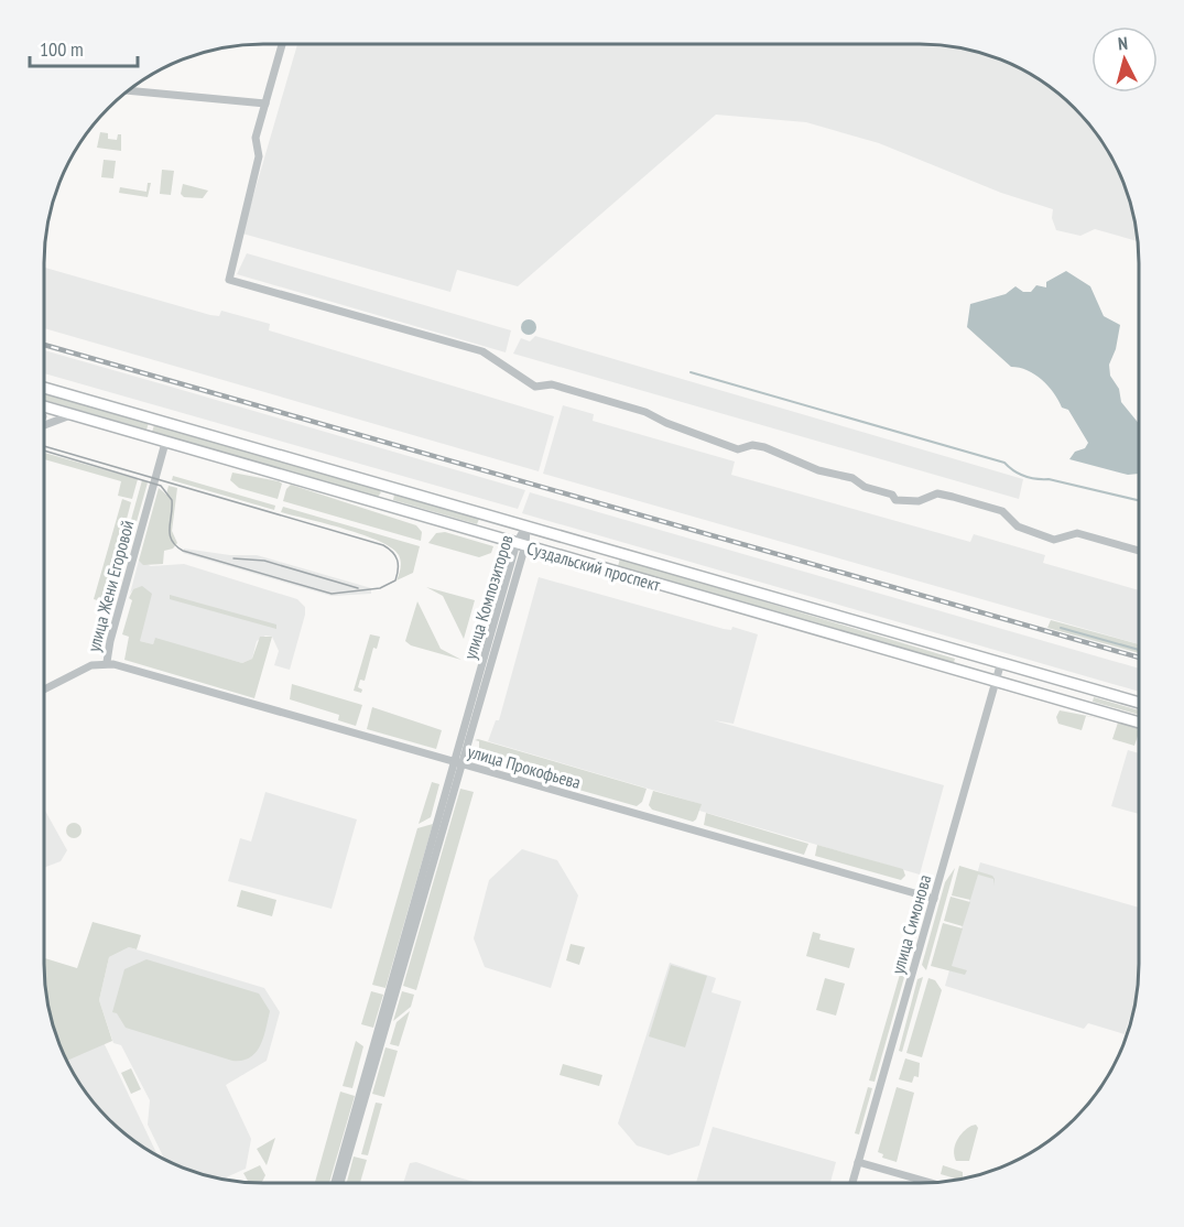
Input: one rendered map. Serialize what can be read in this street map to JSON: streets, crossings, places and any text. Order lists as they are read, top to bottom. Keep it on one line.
{"streets":{"main road":["Суздальский проспект"],"street":["улица Жени Егоровой","улица Композиторов","улица Прокофьева","улица Симонова"]},"crossings":[["Суздальский проспект","улица Жени Егоровой"],["Суздальский проспект","улица Композиторов"],["Суздальский проспект","улица Симонова"],["улица Жени Егоровой","улица Прокофьева"],["улица Композиторов","улица Прокофьева"],["улица Прокофьева","улица Симонова"]],"scale_bar":"100 m","north":"top"}
